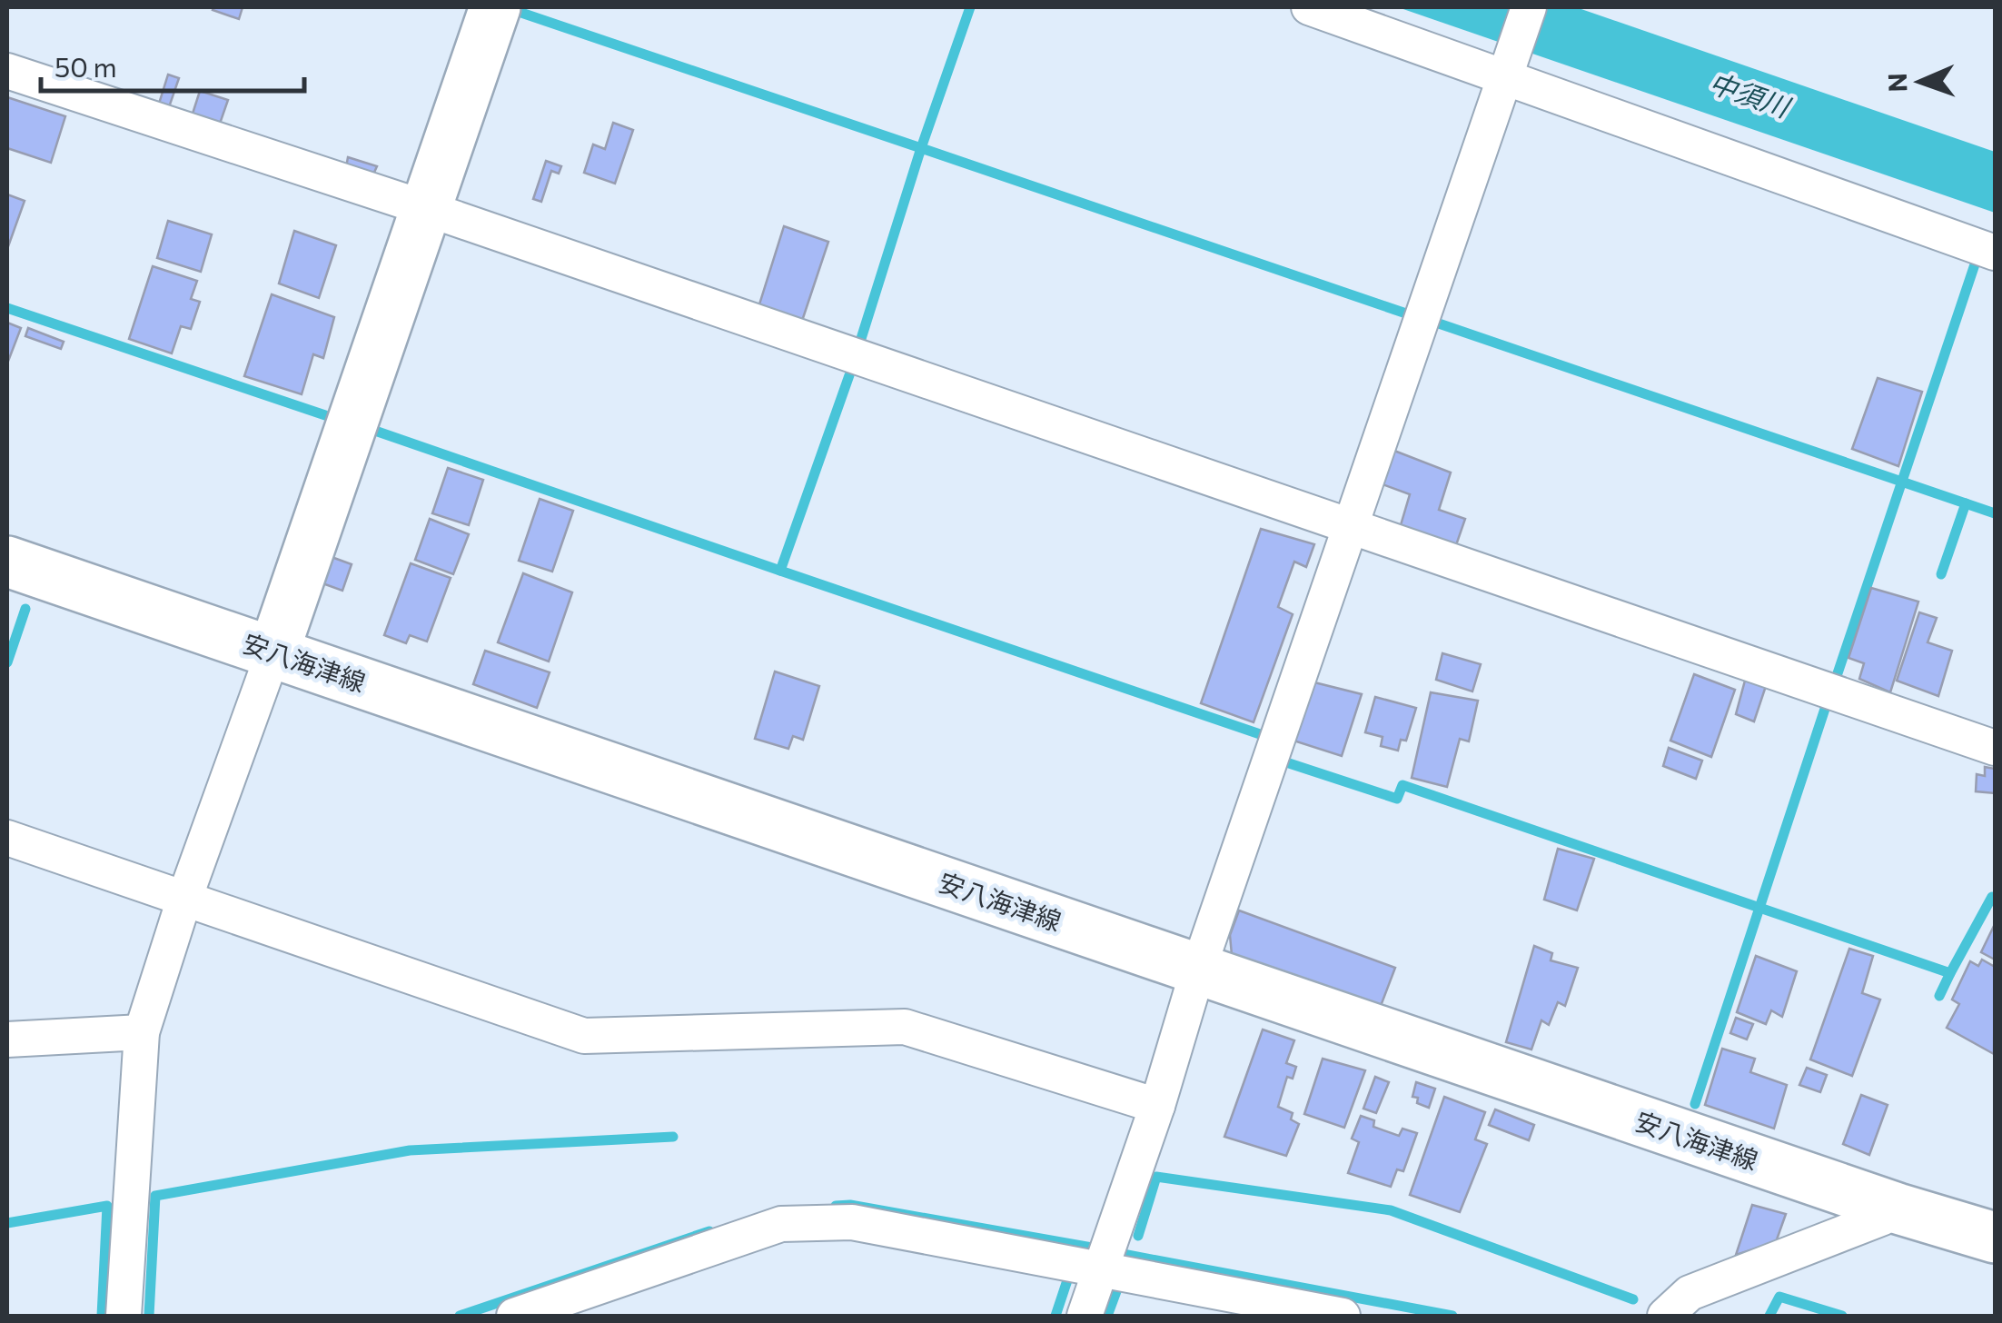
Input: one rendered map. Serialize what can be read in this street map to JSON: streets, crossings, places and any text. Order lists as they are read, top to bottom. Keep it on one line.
{"streets":{"main road":["安八海津線"]},"water":["中須川"],"scale_bar":"50 m","north":"left"}
